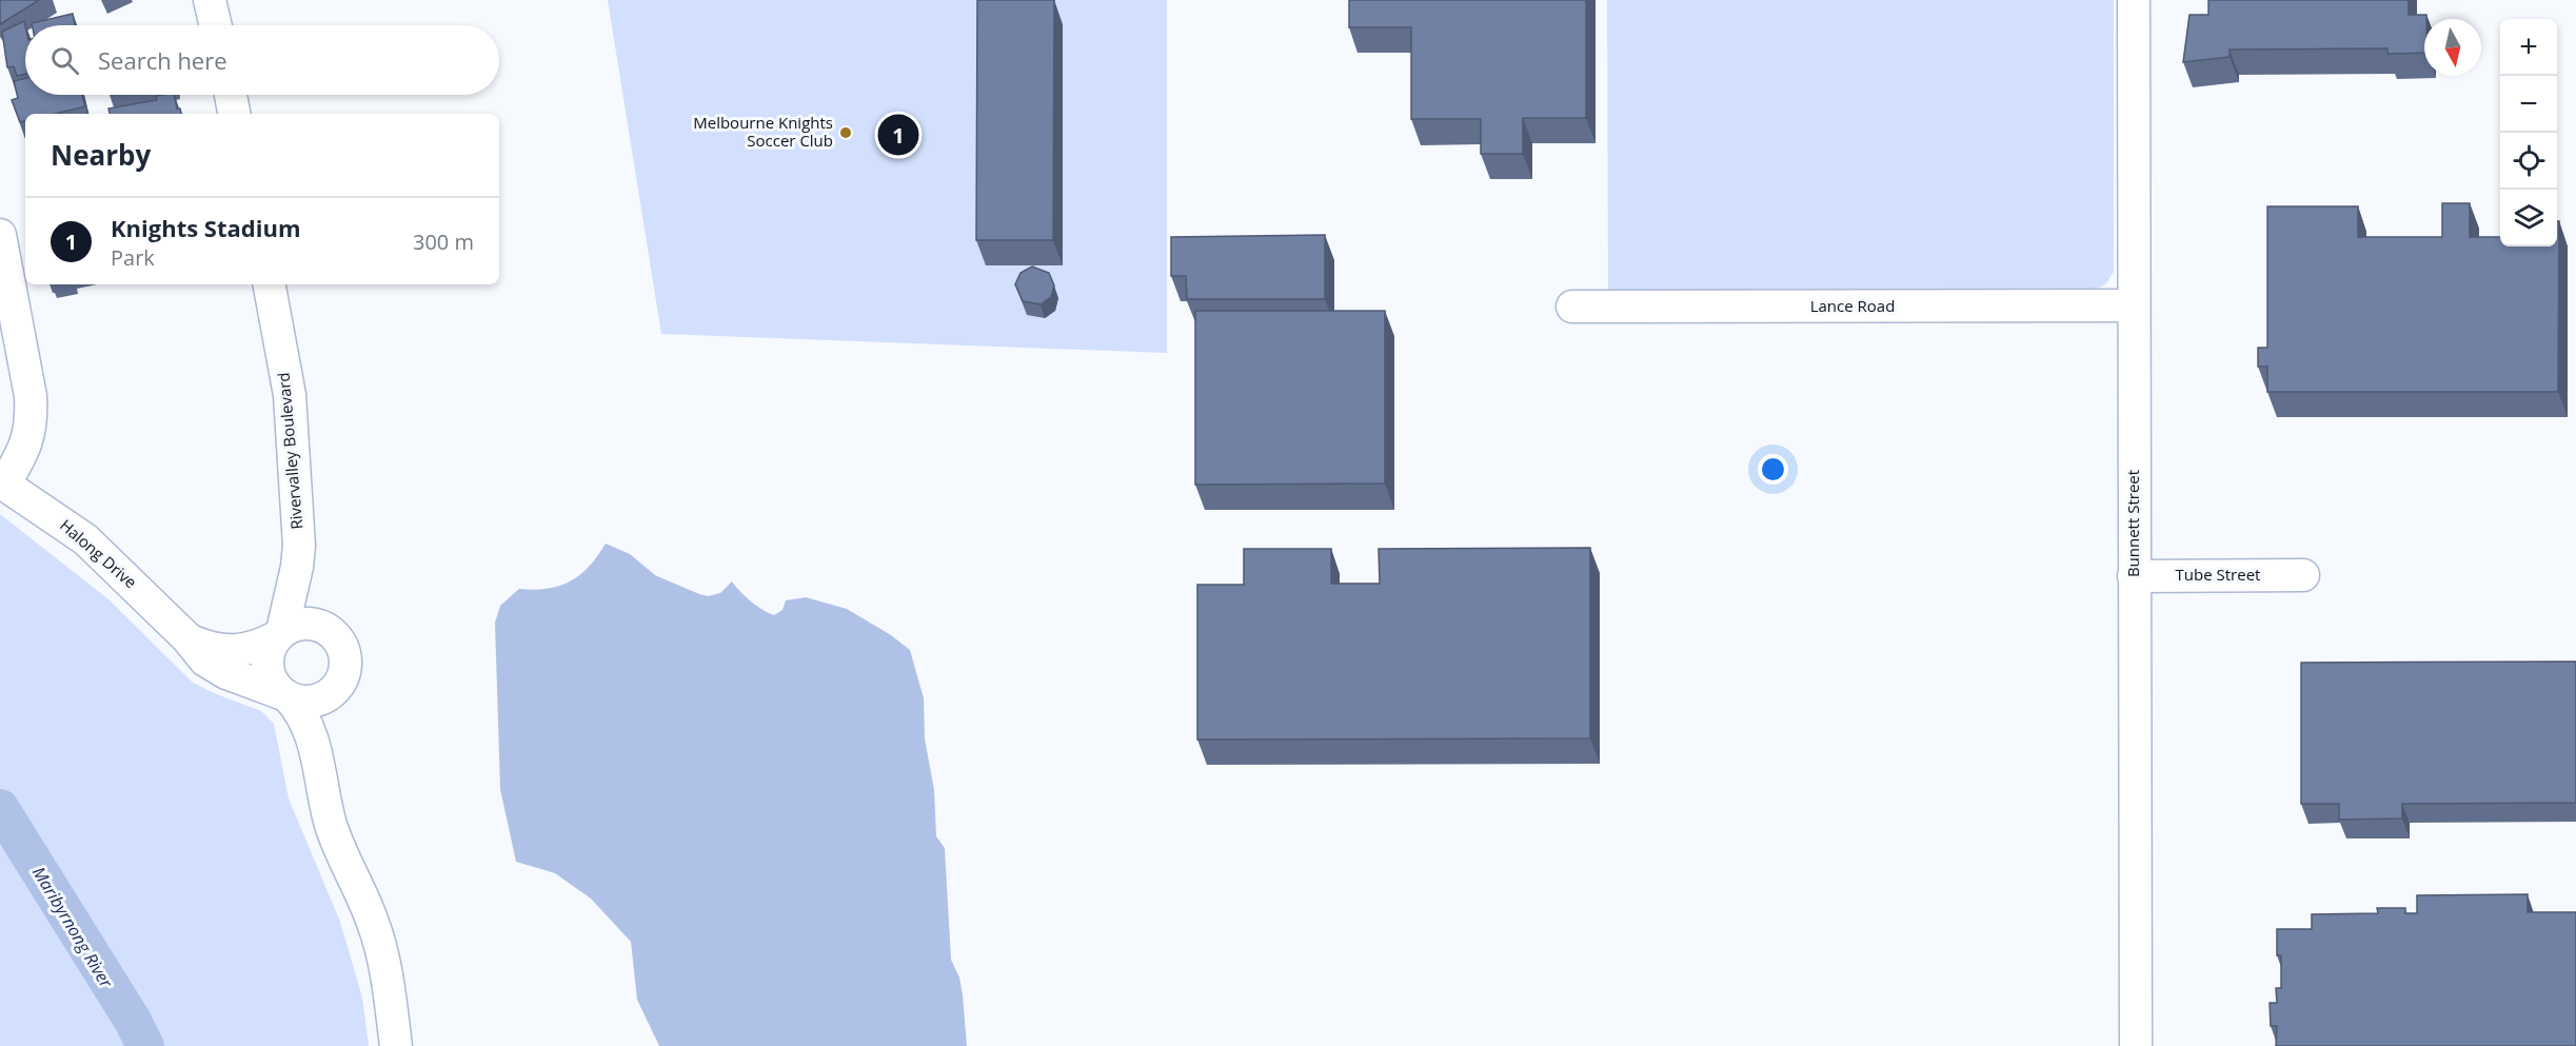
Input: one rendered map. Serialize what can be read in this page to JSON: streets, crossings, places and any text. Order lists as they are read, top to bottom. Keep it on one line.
{"streets":{"street":["Lance Road","Rivervalley Boulevard","Bunnett Street","Halong Drive","Tube Street"]},"crossings":[["Lance Road","Bunnett Street"],["Rivervalley Boulevard","Halong Drive"],["Bunnett Street","Tube Street"]],"water":["Maribyrnong River"],"places":["Melbourne Knights Soccer Club"],"north":"bottom","page":{"map_buttons":["+","−"],"search":"Search here","pins":"1","heading":"Nearby","list":[{"mark":"1","name":"Knights Stadium","note":"Park","value":"300 m"}]}}
